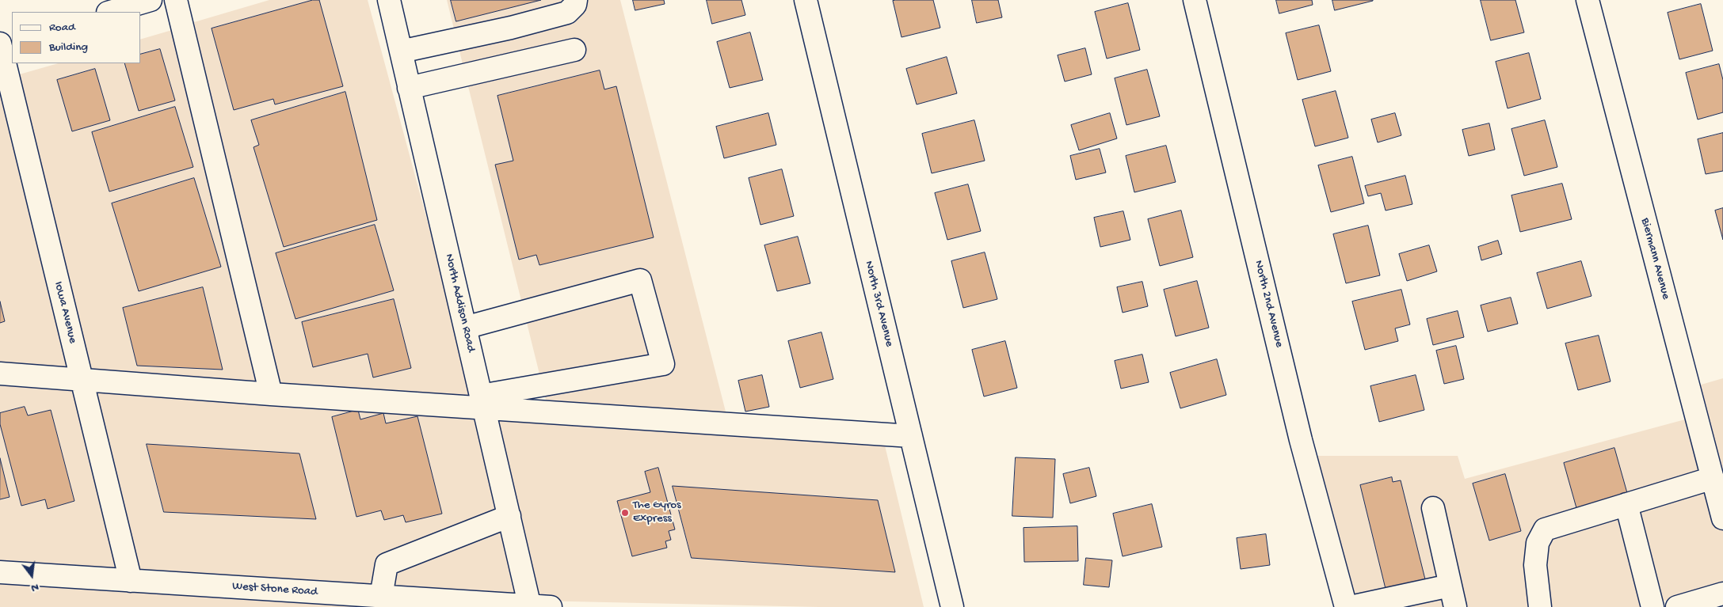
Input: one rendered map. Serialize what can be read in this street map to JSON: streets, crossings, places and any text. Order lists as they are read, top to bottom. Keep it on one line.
{"streets":{"street":["Biermann Avenue","North Addison Road","North 3rd Avenue","North 2nd Avenue","Iowa Avenue","West Stone Road"]},"crossings":[["North Addison Road","West Stone Road"],["Iowa Avenue","West Stone Road"]],"places":["The Gyros Express"],"legend":["Road","Building"],"north":"bottom"}
